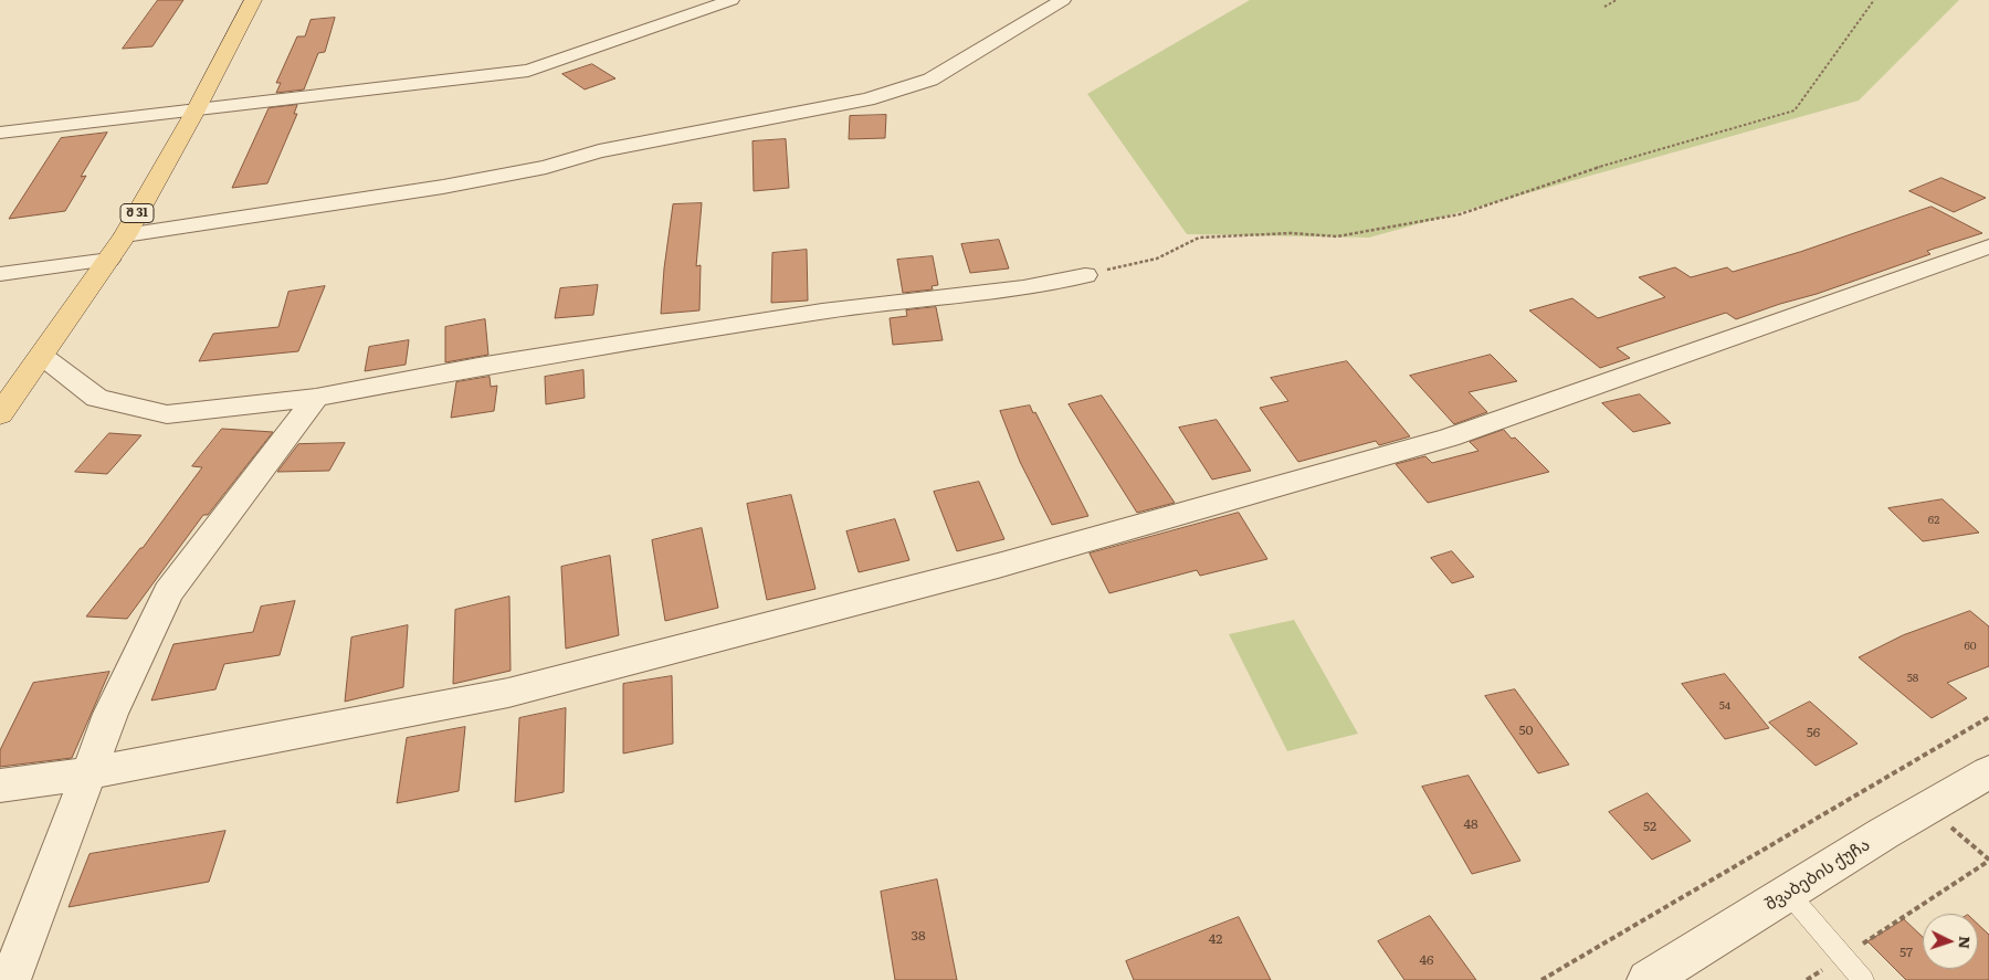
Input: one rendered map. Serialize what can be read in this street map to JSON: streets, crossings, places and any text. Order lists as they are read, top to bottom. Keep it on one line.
{"streets":{"main road":["შ 31"],"street":["შვაბების ქუჩა"]},"house_numbers":["62","60","58","54","50","56","48","52","38","42","57","46"],"north":"right"}
